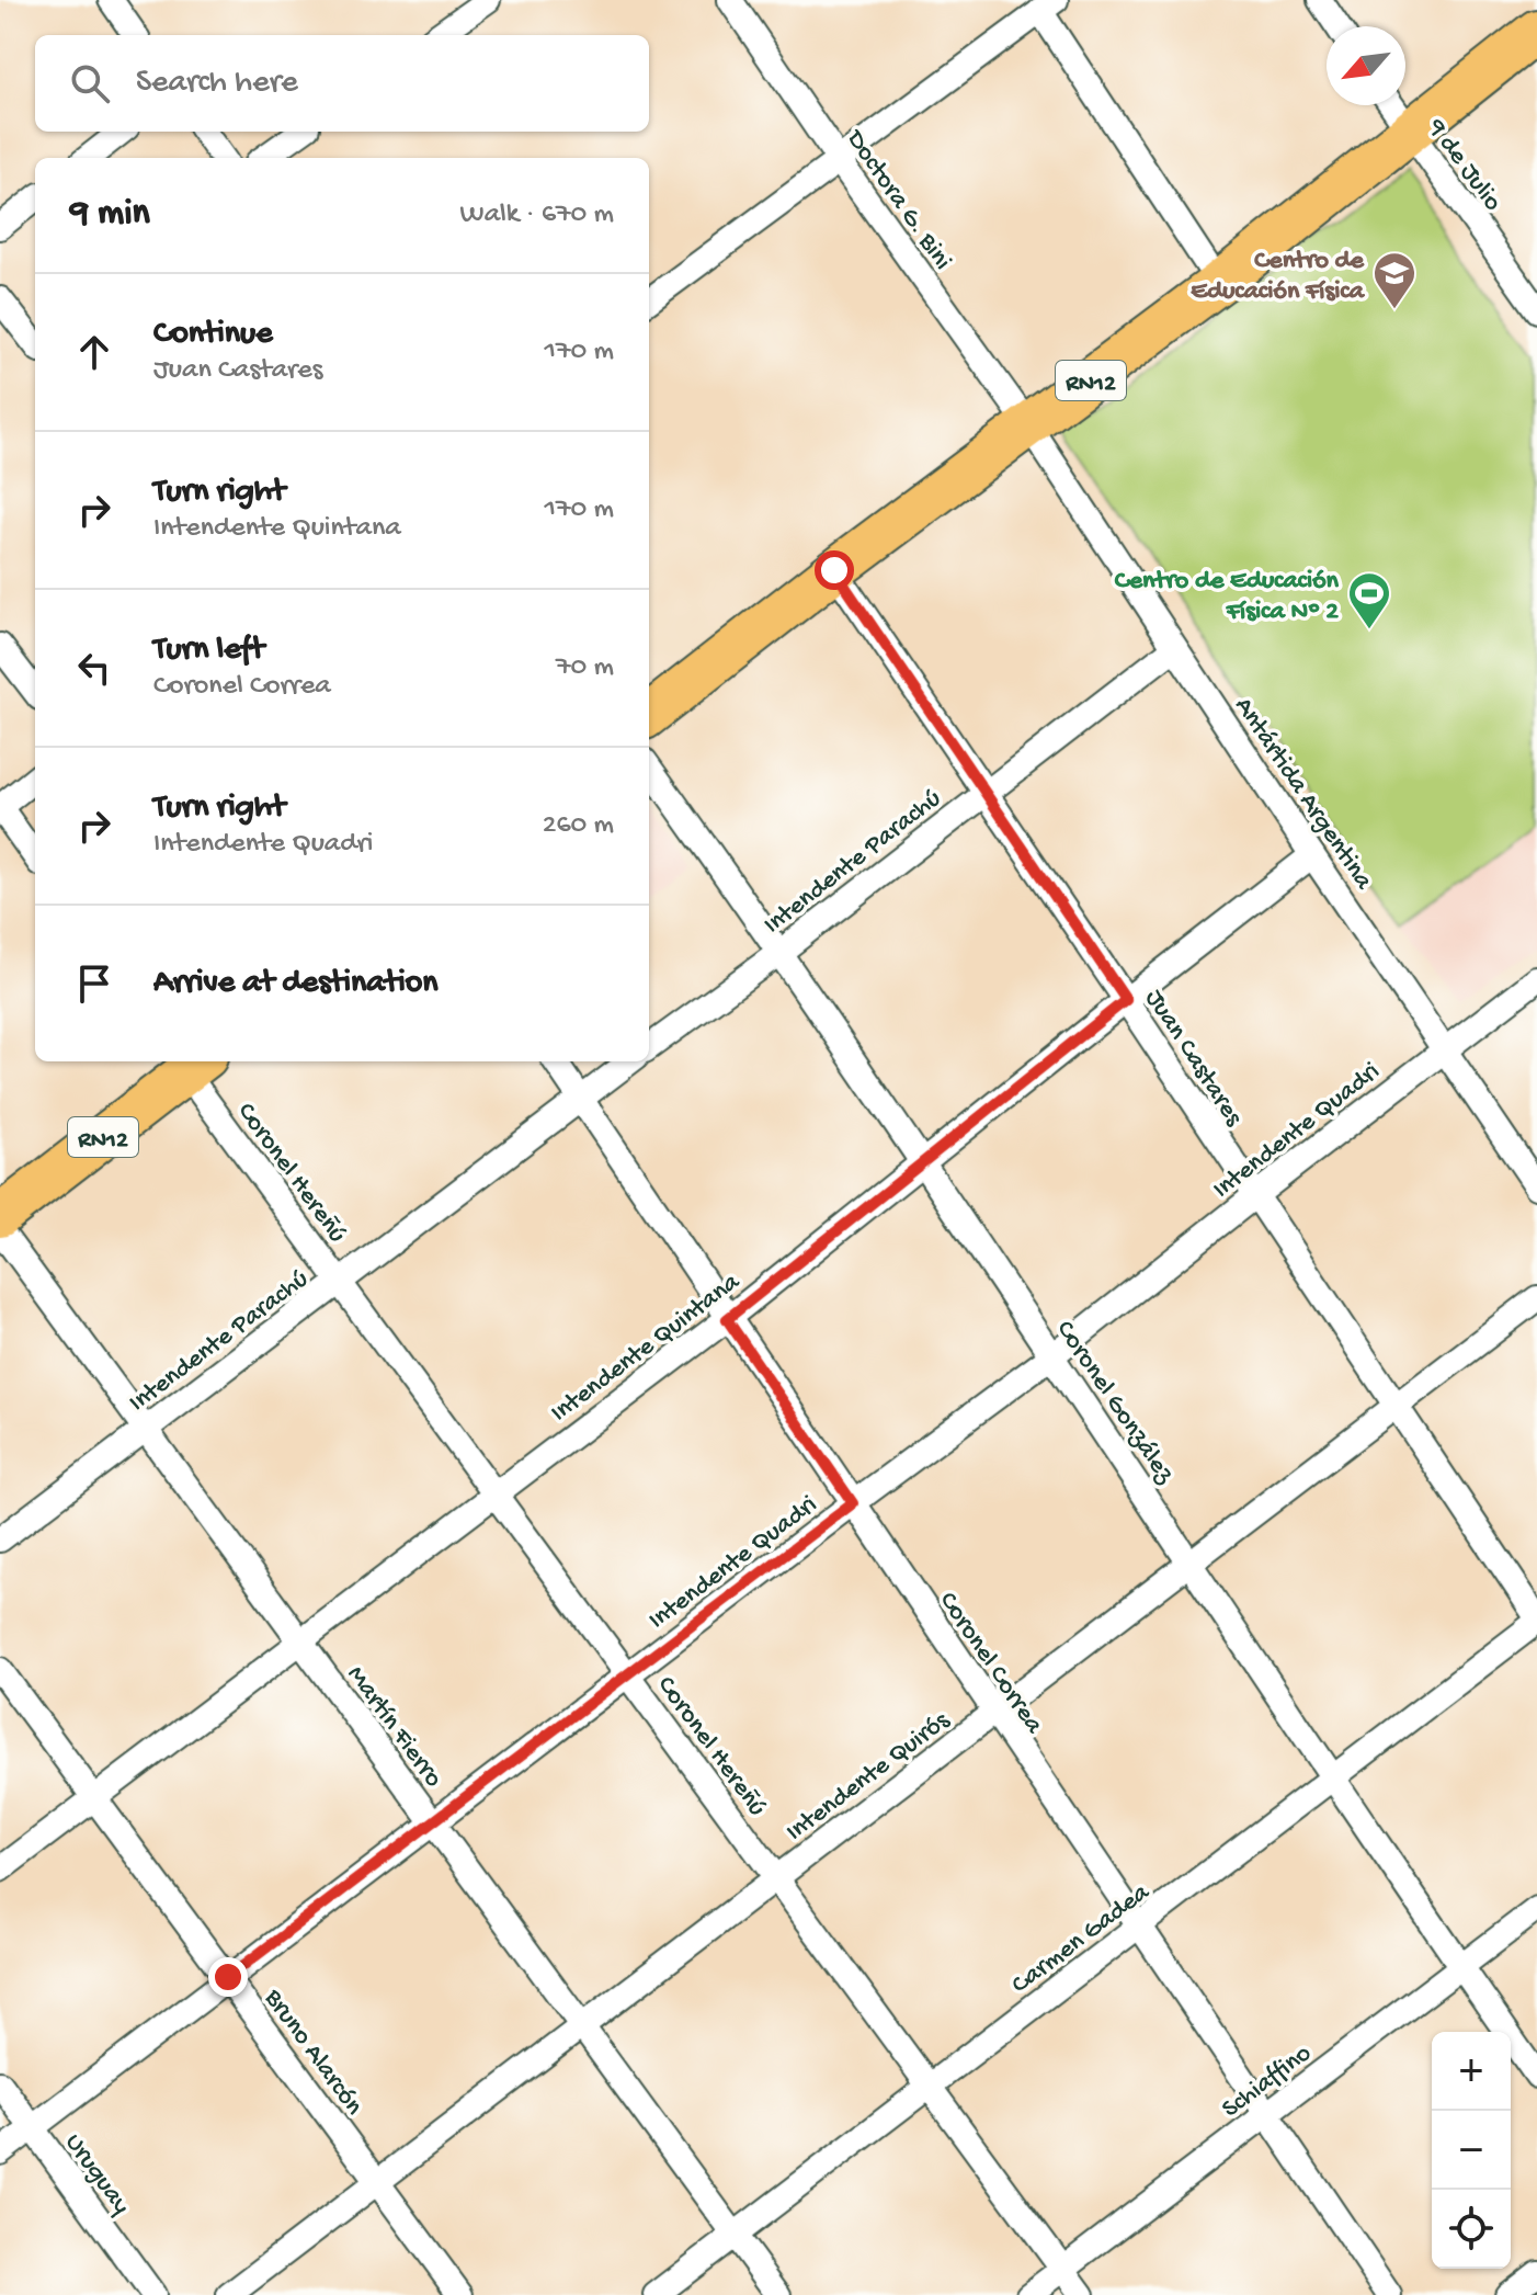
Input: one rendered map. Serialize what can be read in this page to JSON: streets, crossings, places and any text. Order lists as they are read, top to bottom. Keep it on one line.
{"streets":{"highway":["RN12"],"street":["9 de Julio","Doctora G. Bini","Antártida Argentina","Intendente Parachú","Juan Castares","Intendente Quadri","Coronel Hereñú","Intendente Quintana","Coronel González","Coronel Correa","Martín Fierro","Intendente Quirós","Carmen Gadea","Bruno Alarcón","Schiaffino","Uruguay"]},"crossings":[["9 de Julio","RN12"],["Doctora G. Bini","RN12"],["Doctora G. Bini","Antártida Argentina"],["RN12","Antártida Argentina"],["RN12","Juan Castares"],["RN12","Coronel Hereñú"],["Antártida Argentina","Intendente Parachú"],["Antártida Argentina","Intendente Quadri"],["Antártida Argentina","Intendente Quintana"],["Intendente Parachú","Juan Castares"],["Intendente Parachú","Coronel Hereñú"],["Intendente Parachú","Coronel González"],["Intendente Parachú","Coronel Correa"],["Intendente Parachú","Martín Fierro"],["Juan Castares","Intendente Quadri"],["Juan Castares","Intendente Quintana"],["Juan Castares","Intendente Quirós"],["Juan Castares","Carmen Gadea"],["Intendente Quadri","Coronel Hereñú"],["Intendente Quadri","Coronel González"],["Intendente Quadri","Coronel Correa"],["Intendente Quadri","Martín Fierro"],["Intendente Quadri","Bruno Alarcón"],["Intendente Quadri","Uruguay"],["Coronel Hereñú","Intendente Quintana"],["Coronel Hereñú","Intendente Quirós"],["Coronel Hereñú","Carmen Gadea"],["Coronel Hereñú","Schiaffino"],["Intendente Quintana","Coronel González"],["Intendente Quintana","Coronel Correa"],["Intendente Quintana","Martín Fierro"],["Intendente Quintana","Bruno Alarcón"],["Coronel González","Intendente Quirós"],["Coronel González","Carmen Gadea"],["Coronel González","Schiaffino"],["Coronel Correa","Intendente Quirós"],["Coronel Correa","Carmen Gadea"],["Coronel Correa","Schiaffino"],["Martín Fierro","Intendente Quirós"],["Martín Fierro","Carmen Gadea"],["Intendente Quirós","Bruno Alarcón"]],"places":{"school or university":["Centro de Educación Física"],"sports":["Centro de Educación Física Nº 2"]},"north":"bottom left","page":{"search":"Search here","heading":["9 min","Walk · 670 m"],"list":[["Continue","Juan Castares","170 m"],["Turn right","Intendente Quintana","170 m"],["Turn left","Coronel Correa","70 m"],["Turn right","Intendente Quadri","260 m"],"Arrive at destination"],"map_buttons":["+","−"]}}
